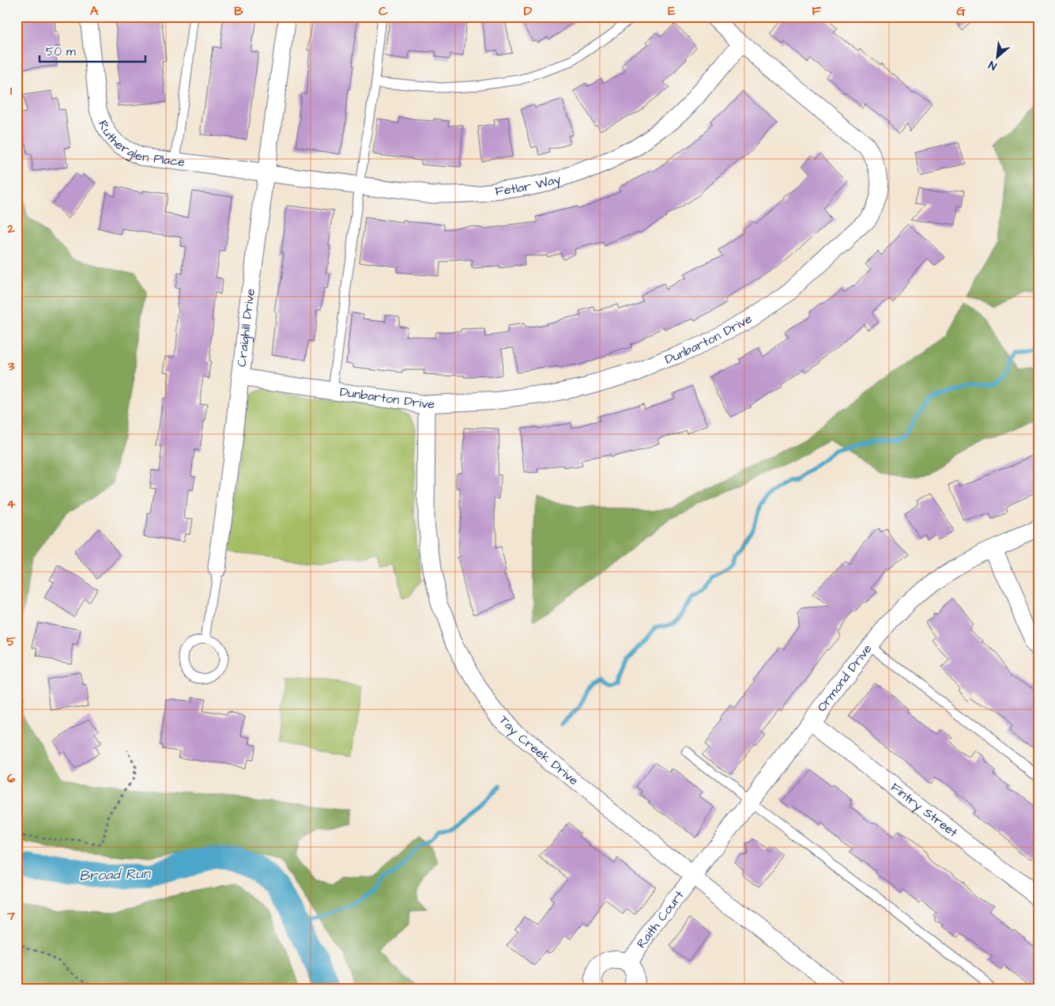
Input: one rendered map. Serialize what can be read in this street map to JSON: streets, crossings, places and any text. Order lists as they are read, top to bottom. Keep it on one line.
{"streets":{"street":["Rutherglen Place","Fetlar Way","Craighill Drive","Dunbarton Drive","Ormond Drive","Tay Creek Drive","Fintry Street","Raith Court"]},"crossings":[["Rutherglen Place","Fetlar Way"],["Rutherglen Place","Craighill Drive"],["Fetlar Way","Craighill Drive"],["Fetlar Way","Dunbarton Drive"],["Craighill Drive","Dunbarton Drive"],["Dunbarton Drive","Tay Creek Drive"],["Ormond Drive","Tay Creek Drive"],["Ormond Drive","Fintry Street"],["Ormond Drive","Raith Court"],["Tay Creek Drive","Raith Court"]],"water":["Broad Run"],"scale_bar":"50 m","north":"bottom left","grid":{"columns":["A","B","C","D","E","F","G"],"rows":["1","2","3","4","5","6","7"]}}
